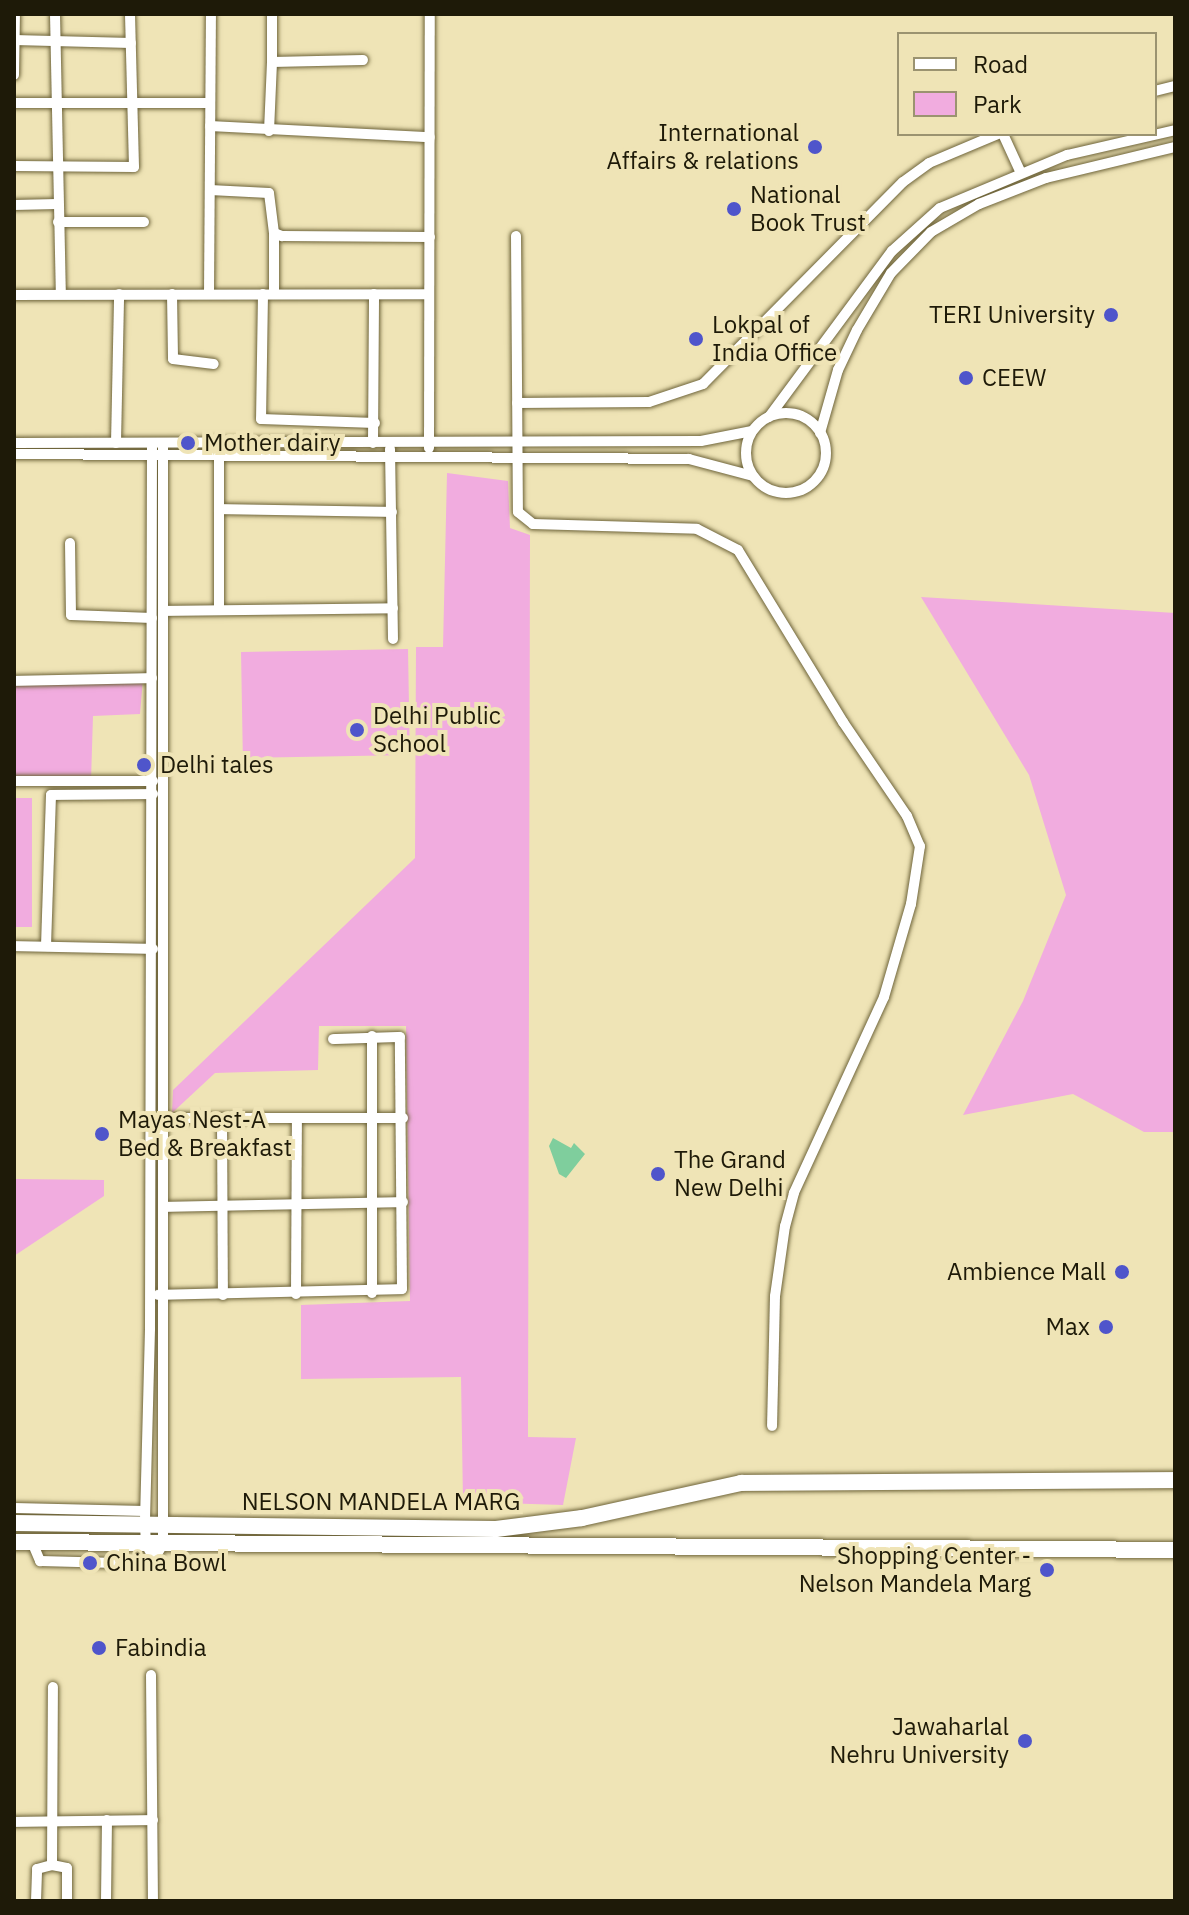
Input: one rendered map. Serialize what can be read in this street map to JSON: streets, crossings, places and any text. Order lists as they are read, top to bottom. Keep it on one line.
{"streets":{"main road":["NELSON MANDELA MARG"]},"places":["International Affairs & relations","National Book Trust","TERI University","Lokpal of India Office","CEEW","Mother dairy","Delhi Public School","Delhi tales","Mayas Nest-A Bed & Breakfast","The Grand New Delhi","Ambience Mall","Max","China Bowl","Shopping Center - Nelson Mandela Marg","Fabindia","Jawaharlal Nehru University"],"legend":["Road","Park"]}
